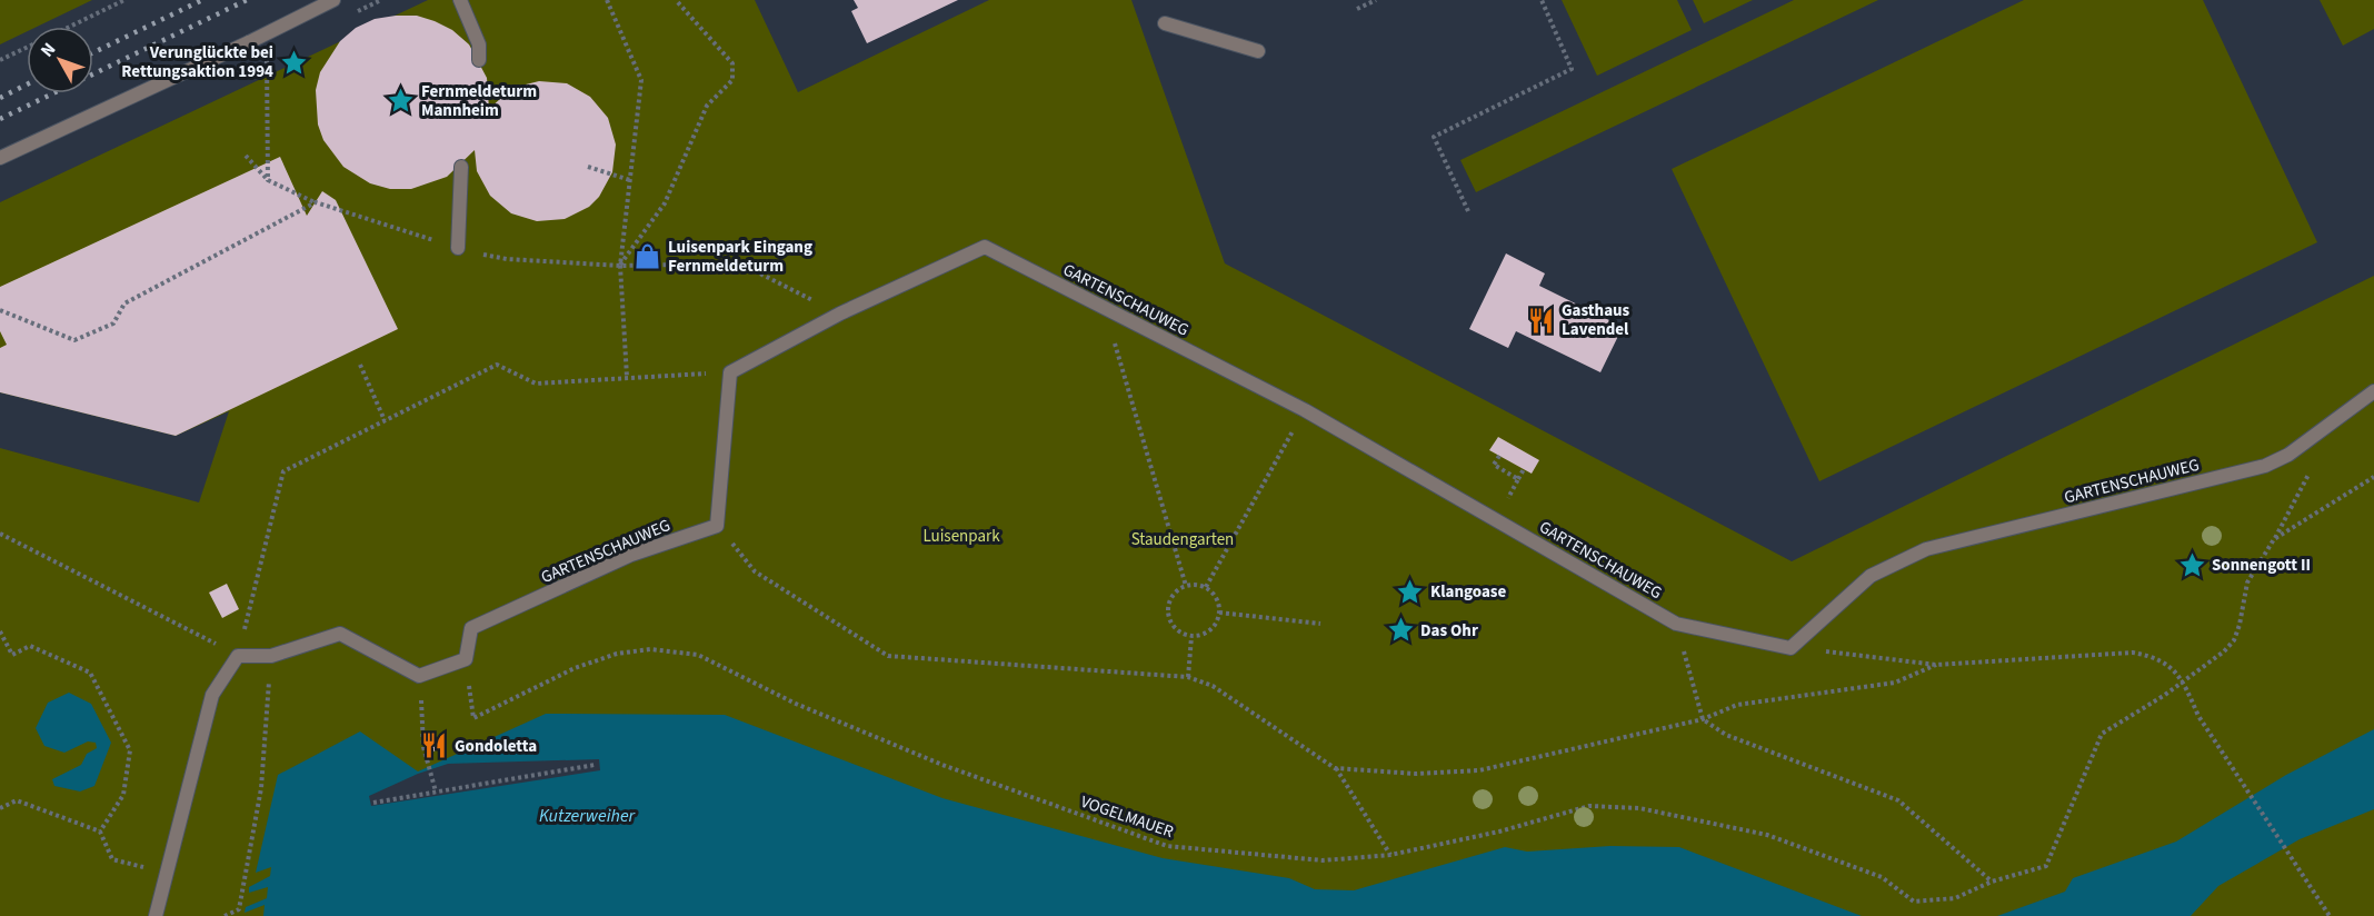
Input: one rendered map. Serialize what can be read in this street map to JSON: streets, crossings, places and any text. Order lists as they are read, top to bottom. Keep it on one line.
{"streets":{"street":["GARTENSCHAUWEG"],"path":["VOGELMAUER"]},"crossings":[["GARTENSCHAUWEG","VOGELMAUER"]],"water":["Kutzerweiher"],"parks":["Luisenpark","Staudengarten"],"places":{"place":["Verunglückte bei Rettungsaktion 1994","Fernmeldeturm Mannheim","Sonnengott II","Klangoase","Das Ohr"],"shop":["Luisenpark Eingang Fernmeldeturm"],"restaurant":["Gasthaus Lavendel","Gondoletta"]},"north":"top left"}
